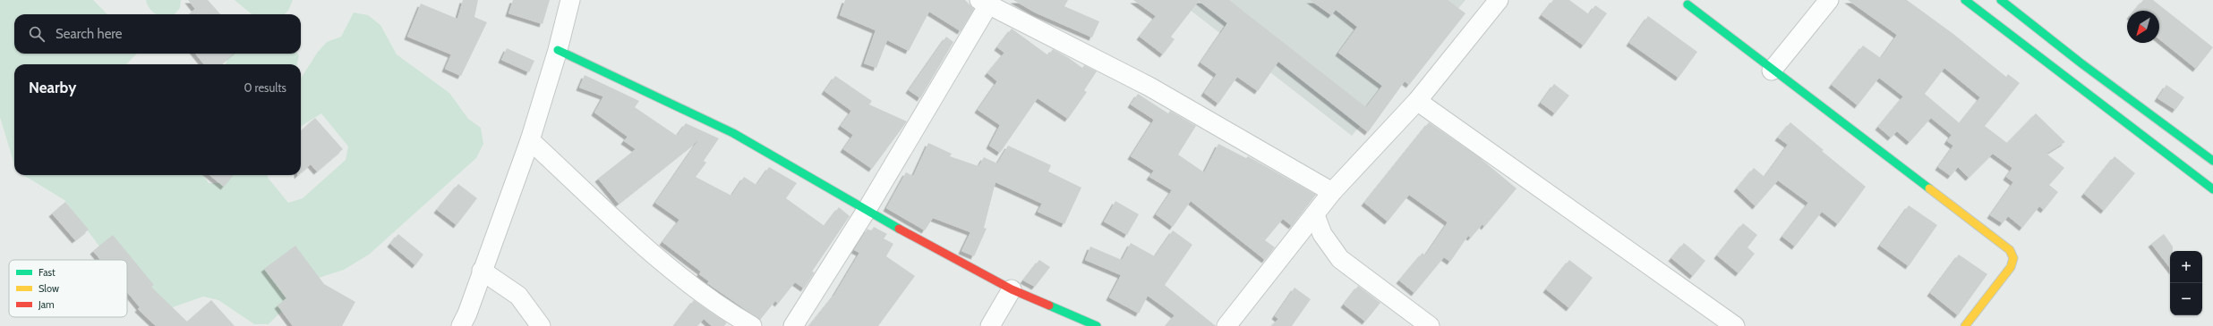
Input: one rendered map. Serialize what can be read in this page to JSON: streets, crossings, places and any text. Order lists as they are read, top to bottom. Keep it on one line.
{"legend":["Fast","Slow","Jam"],"north":"bottom left","page":{"search":"Search here","heading":["Nearby","0 results"],"map_buttons":["+","−"]}}
